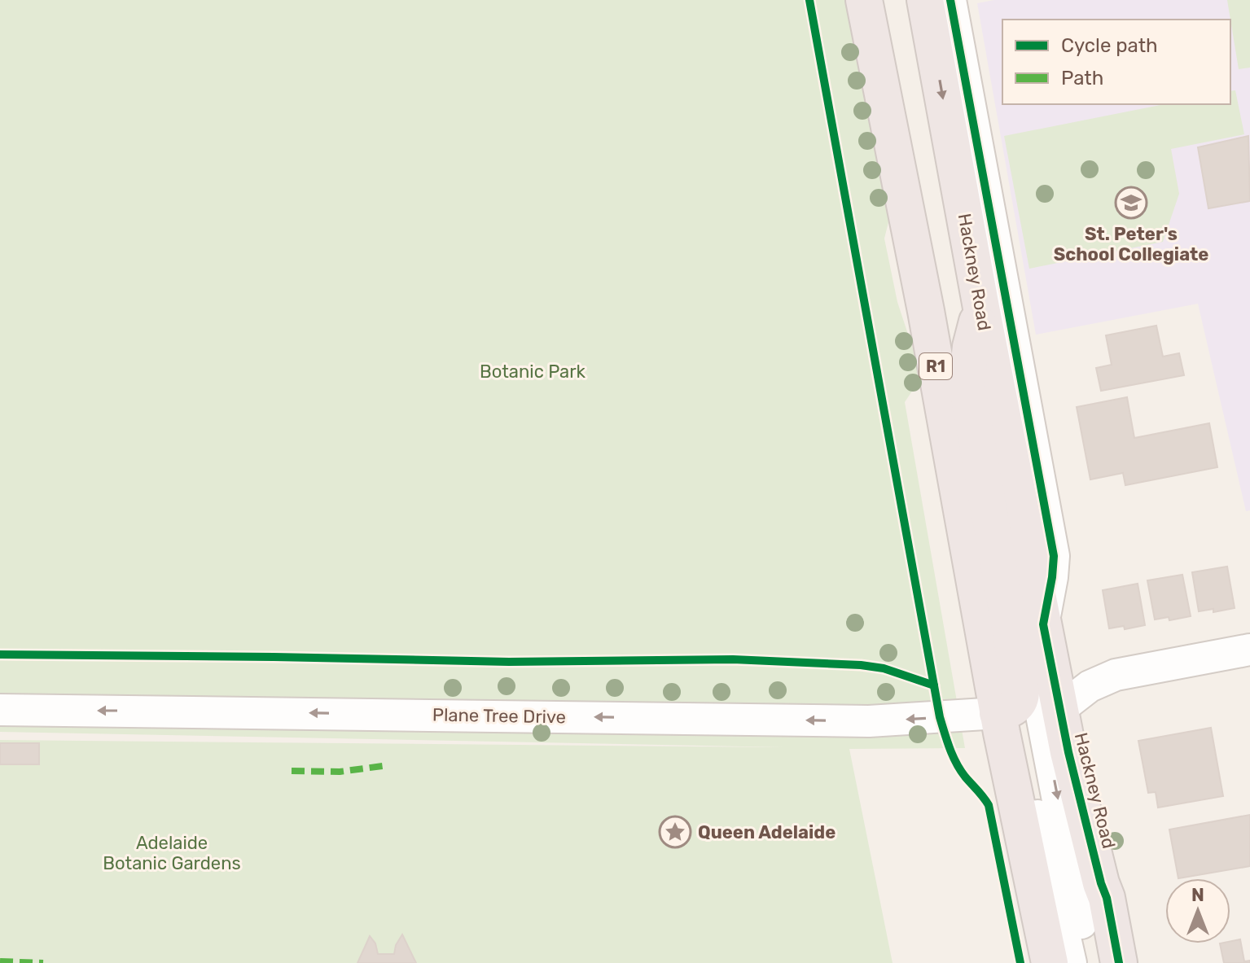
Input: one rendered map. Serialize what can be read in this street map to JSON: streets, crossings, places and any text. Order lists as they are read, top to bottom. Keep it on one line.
{"streets":{"highway":["Hackney Road","R1"],"street":["Plane Tree Drive"]},"crossings":[["R1","Plane Tree Drive"]],"one_way":["Plane Tree Drive"],"parks":["Botanic Park","Adelaide Botanic Gardens"],"places":{"school or university":["St. Peter's School Collegiate"],"place":["Queen Adelaide"]},"legend":["Cycle path","Path"],"north":"top"}
